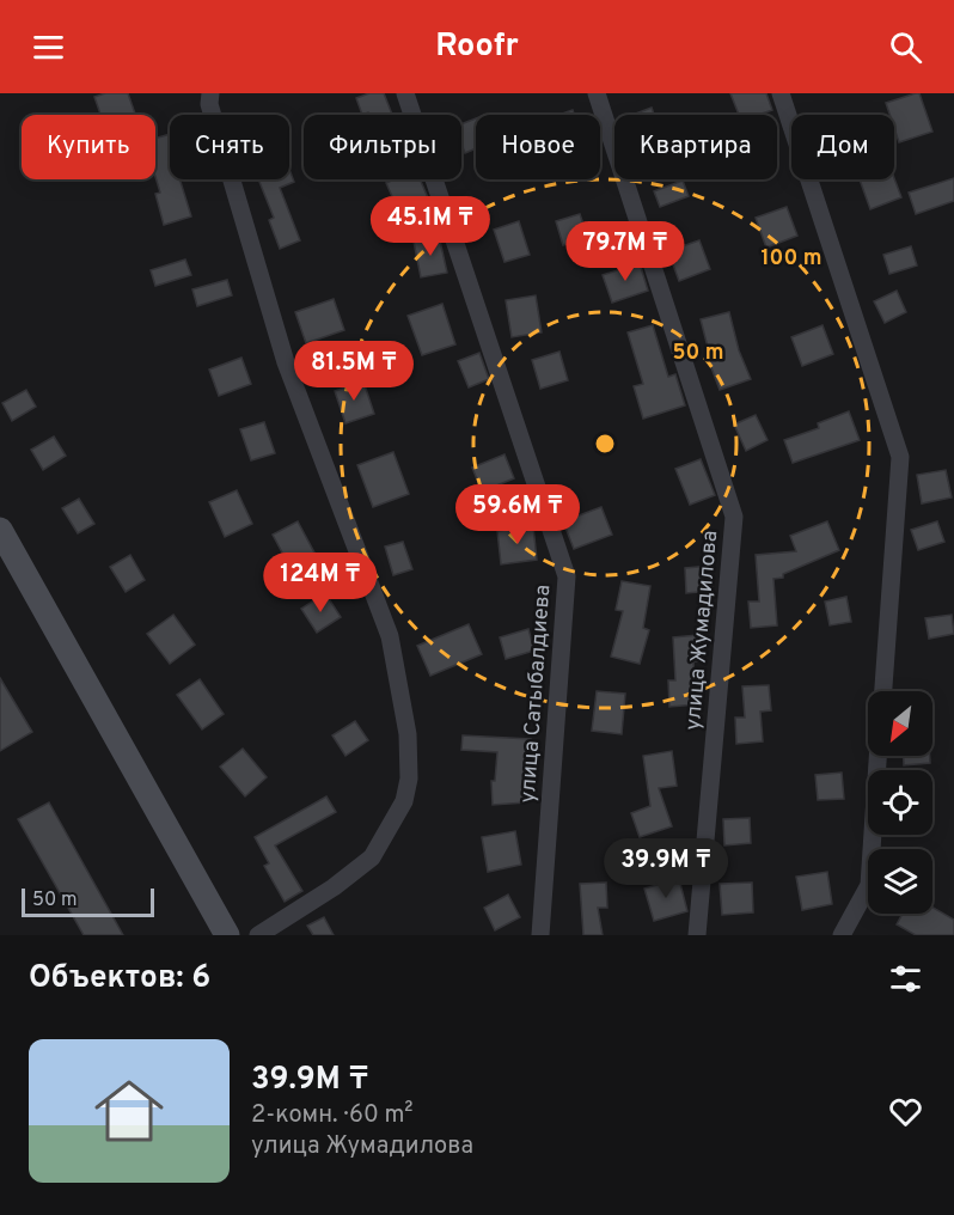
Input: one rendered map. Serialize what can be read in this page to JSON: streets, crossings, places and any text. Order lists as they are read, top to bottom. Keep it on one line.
{"streets":{"street":["улица Жумадилова","улица Сатыбалдиева"]},"scale_bar":"50 m","north":"bottom left","page":{"header":"Roofr","chip":["Купить","Снять","Фильтры","Новое","Квартира","Дом"],"price":["45.1M ₸","79.7M ₸","81.5M ₸","59.6M ₸","124M ₸","39.9M ₸"],"scale":"50 m","heading":"Объектов: 6","list":[{"name":"39.9M ₸","note":"2-комн. · 60 m² · улица Жумадилова"}]},"rings":["100 m","50 m"]}
